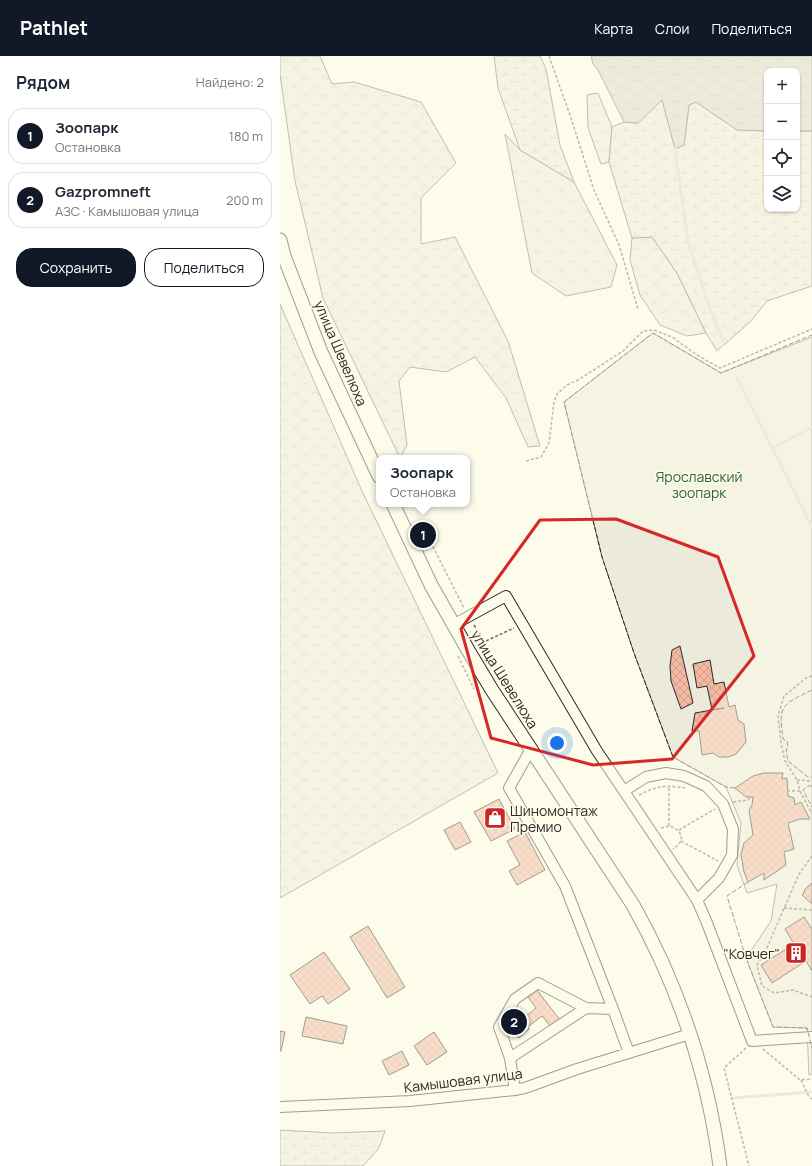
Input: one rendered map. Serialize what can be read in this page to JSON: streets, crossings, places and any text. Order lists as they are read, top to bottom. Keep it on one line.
{"streets":{"main road":["улица Шевелюха"],"street":["Камышовая улица"]},"crossings":[["улица Шевелюха","Камышовая улица"]],"parks":["Ярославский зоопарк"],"places":{"shop":["Шиномонтаж Премио"],"building":["\"Ковчег\""]},"page":{"header":"Pathlet","nav":["Карта","Слои","Поделиться"],"heading":["Рядом","Найдено: 2"],"map_buttons":["+","−"],"list":[{"mark":"1","name":"Зоопарк","note":"Остановка","value":"180 m"},{"mark":"2","name":"Gazpromneft","note":"АЗС · Камышовая улица","value":"200 m"}],"buttons":["Сохранить","Поделиться"],"popup":["Зоопарк","Остановка"],"pins":["1","2"]}}
